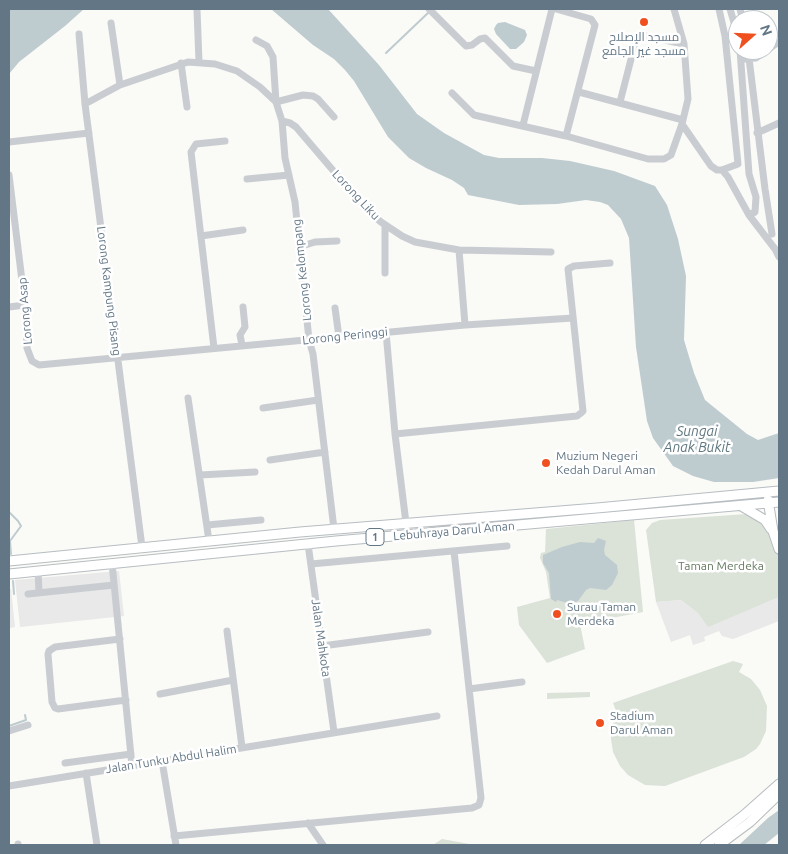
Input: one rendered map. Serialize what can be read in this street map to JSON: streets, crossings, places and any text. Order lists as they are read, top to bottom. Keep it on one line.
{"streets":{"main road":["Lebuhraya Darul Aman","1"],"street":["Lorong Liku","Lorong Kelompang","Lorong Kampung Pisang","Lorong Asap","Lorong Peringgi","Jalan Mahkota","Jalan Tunku Abdul Halim"]},"crossings":[["Lorong Liku","Lorong Kelompang"],["Lorong Kelompang","Lorong Peringgi"],["Lorong Kelompang","Lebuhraya Darul Aman"],["Lorong Kampung Pisang","Lorong Asap"],["Lorong Kampung Pisang","Lorong Peringgi"],["Lorong Kampung Pisang","Lebuhraya Darul Aman"],["Lorong Asap","Lorong Peringgi"],["Lebuhraya Darul Aman","Jalan Mahkota"],["Jalan Mahkota","Jalan Tunku Abdul Halim"]],"water":["Sungai Anak Bukit"],"parks":["Taman Merdeka"],"places":["مسجد الإصلاح مسجد غير الجامع","Muzium Negeri Kedah Darul Aman","Surau Taman Merdeka","Stadium Darul Aman"],"north":"right"}
